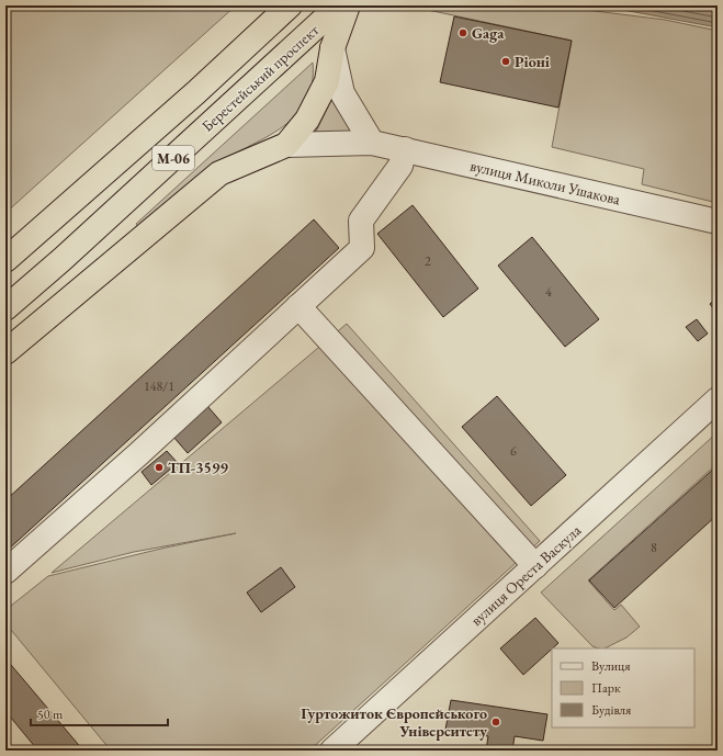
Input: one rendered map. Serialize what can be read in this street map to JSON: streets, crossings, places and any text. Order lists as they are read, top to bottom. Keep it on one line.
{"streets":{"highway":["Берестейський проспект","М-06"],"street":["вулиця Миколи Ушакова","вулиця Ореста Васкула"]},"places":["Gaga","Ріоні","ТП-3599","Гуртожиток Європейського Університету"],"house_numbers":["2","4","148/1","6","8"],"legend":["Вулиця","Парк","Будівля"],"scale_bar":"50 m"}
